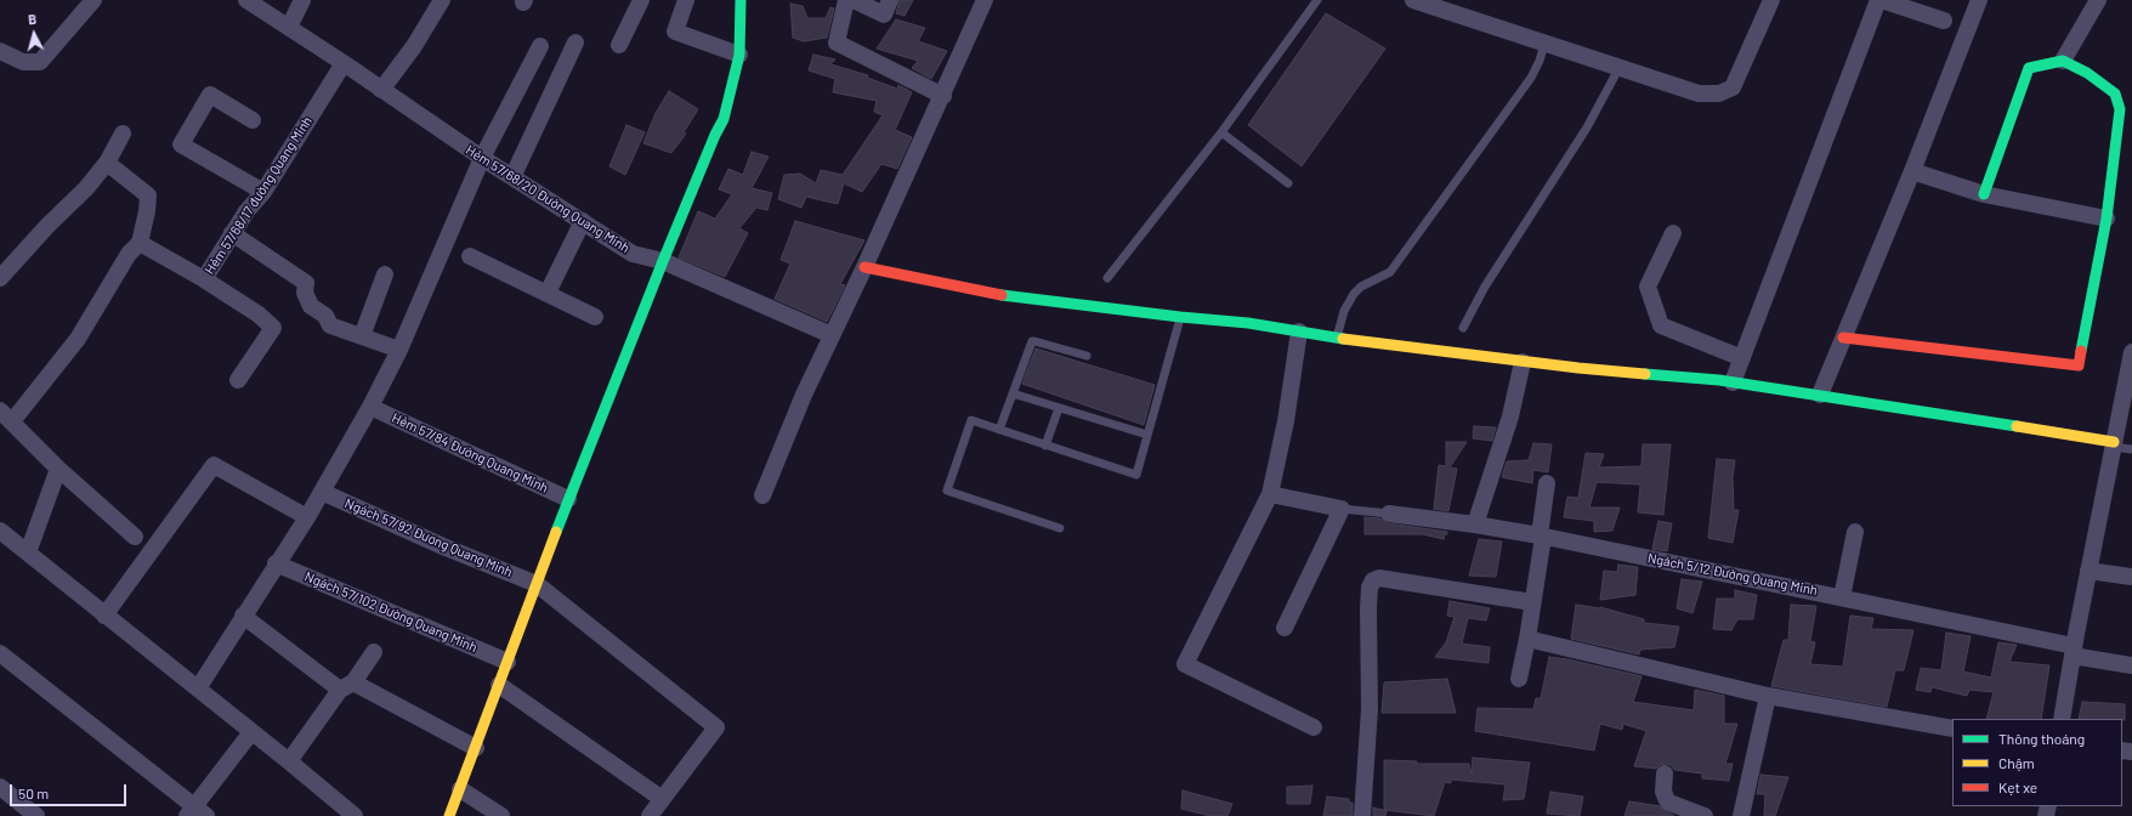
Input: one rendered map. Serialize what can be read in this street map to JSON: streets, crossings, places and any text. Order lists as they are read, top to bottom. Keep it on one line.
{"streets":{"street":["Hẻm 57/68/17 đường Quang Minh","Hẻm 57/68/20 Đường Quang Minh","Hẻm 57/84 Đường Quang Minh","Ngách 57/92 Đương Quang Minh","Ngách 5/12 Đường Quang Minh","Ngách 57/102 Đường Quang Minh"]},"crossings":[["Hẻm 57/68/17 đường Quang Minh","Hẻm 57/68/20 Đường Quang Minh"]],"legend":["Thông thoáng","Chậm","Kẹt xe"],"scale_bar":"50 m","north":"top"}
